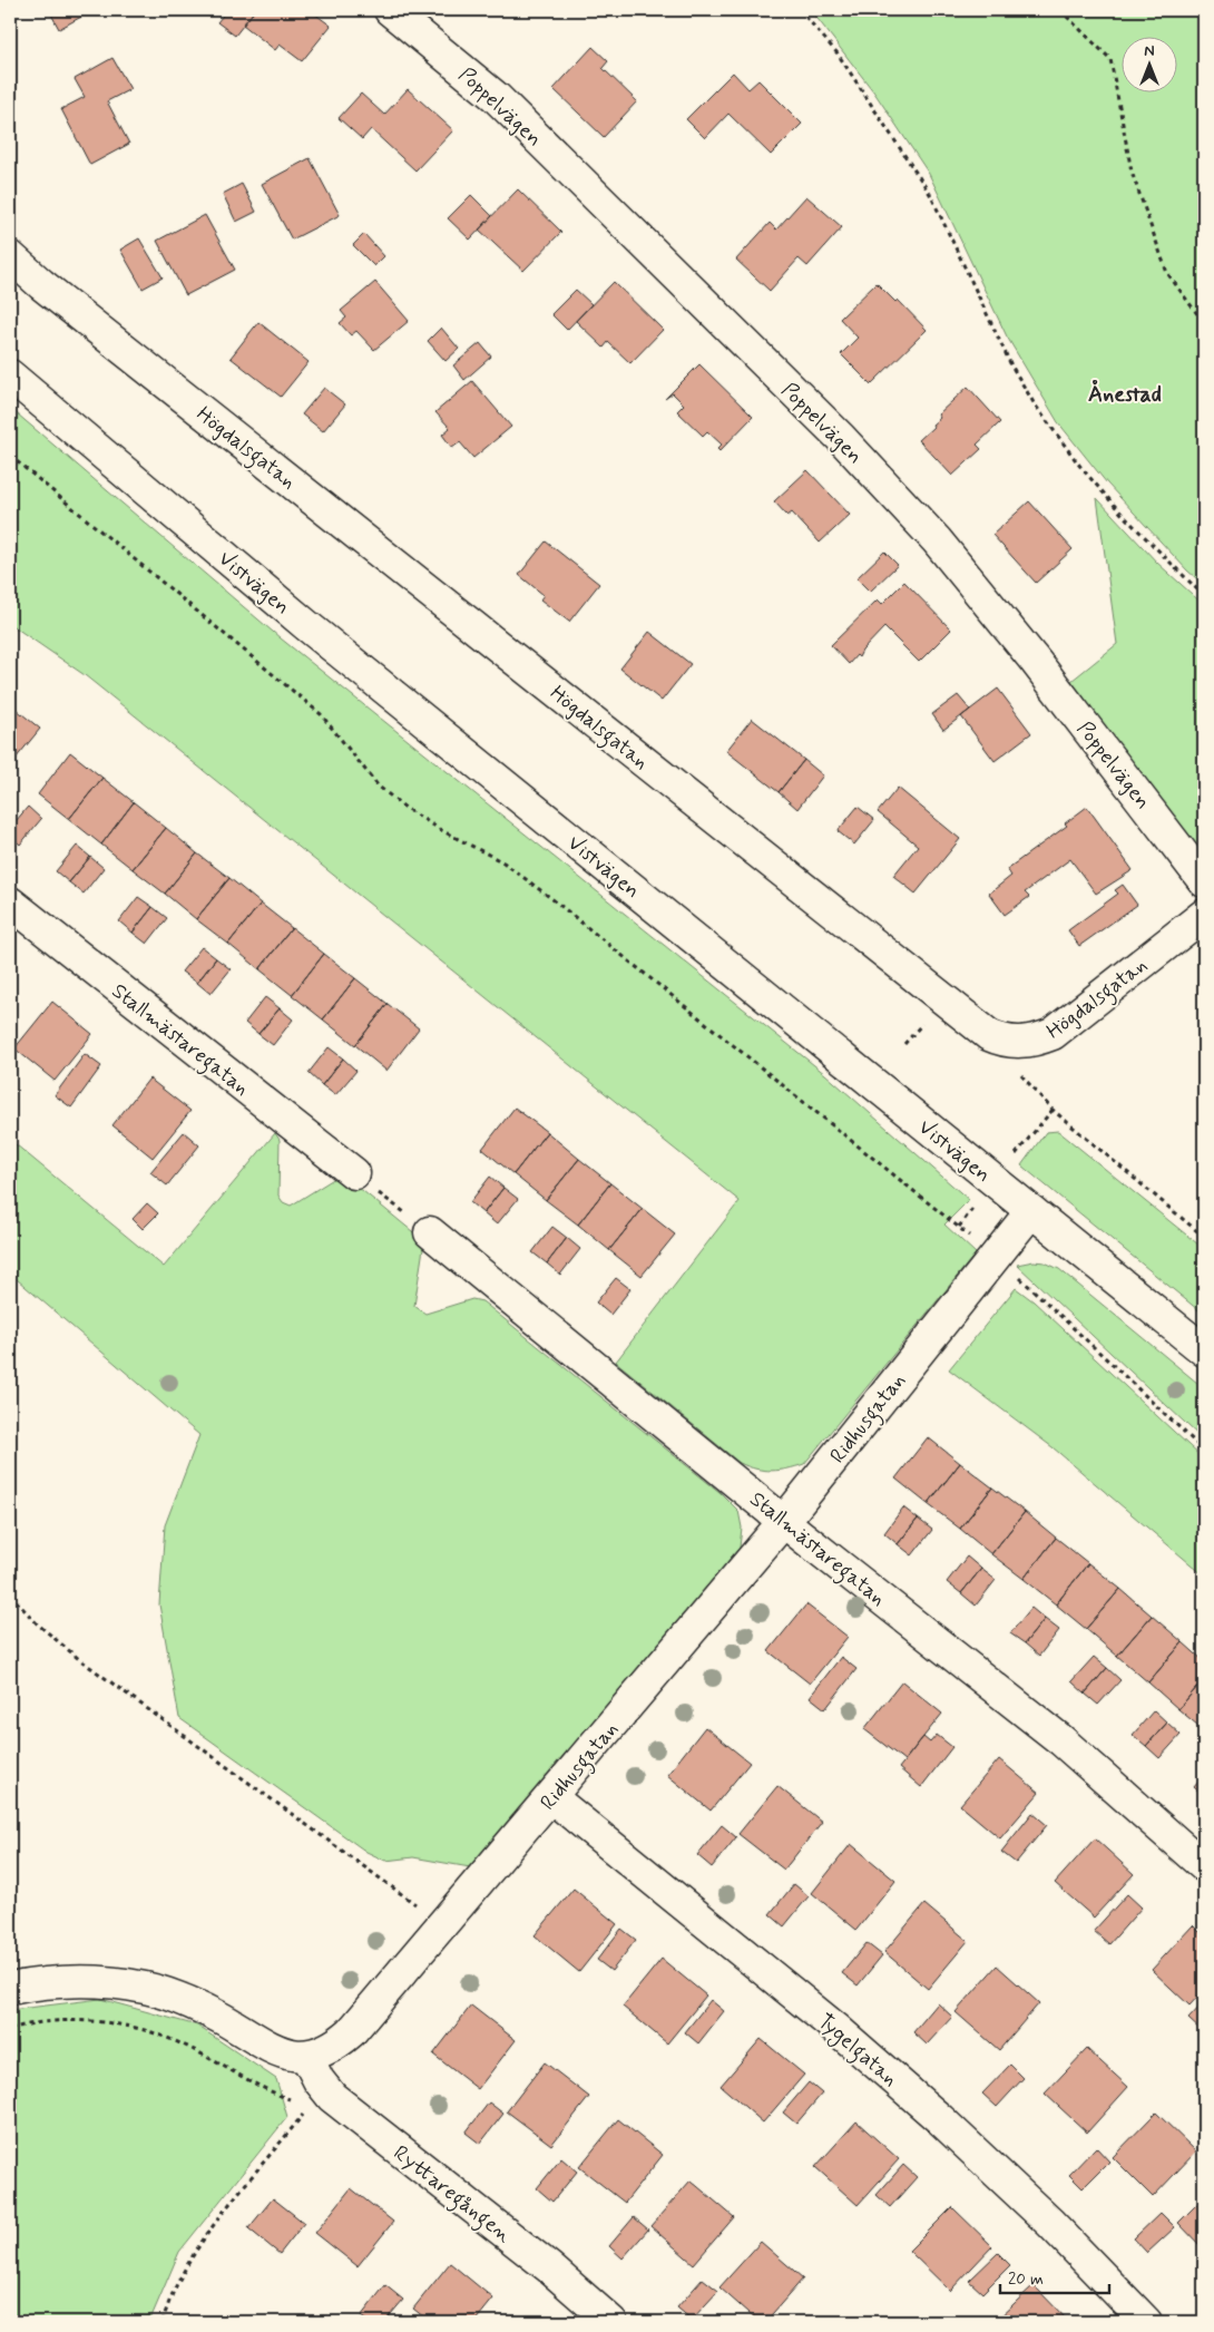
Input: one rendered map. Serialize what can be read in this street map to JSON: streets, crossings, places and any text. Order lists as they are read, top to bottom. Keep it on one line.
{"streets":{"street":["Poppelvägen","Högdalsgatan","Vistvägen","Stallmästaregatan","Ridhusgatan","Tygelgatan","Ryttaregången"]},"crossings":[["Vistvägen","Ridhusgatan"],["Stallmästaregatan","Ridhusgatan"],["Ridhusgatan","Tygelgatan"],["Ridhusgatan","Ryttaregången"]],"districts":["Ånestad"],"scale_bar":"20 m","north":"top"}
